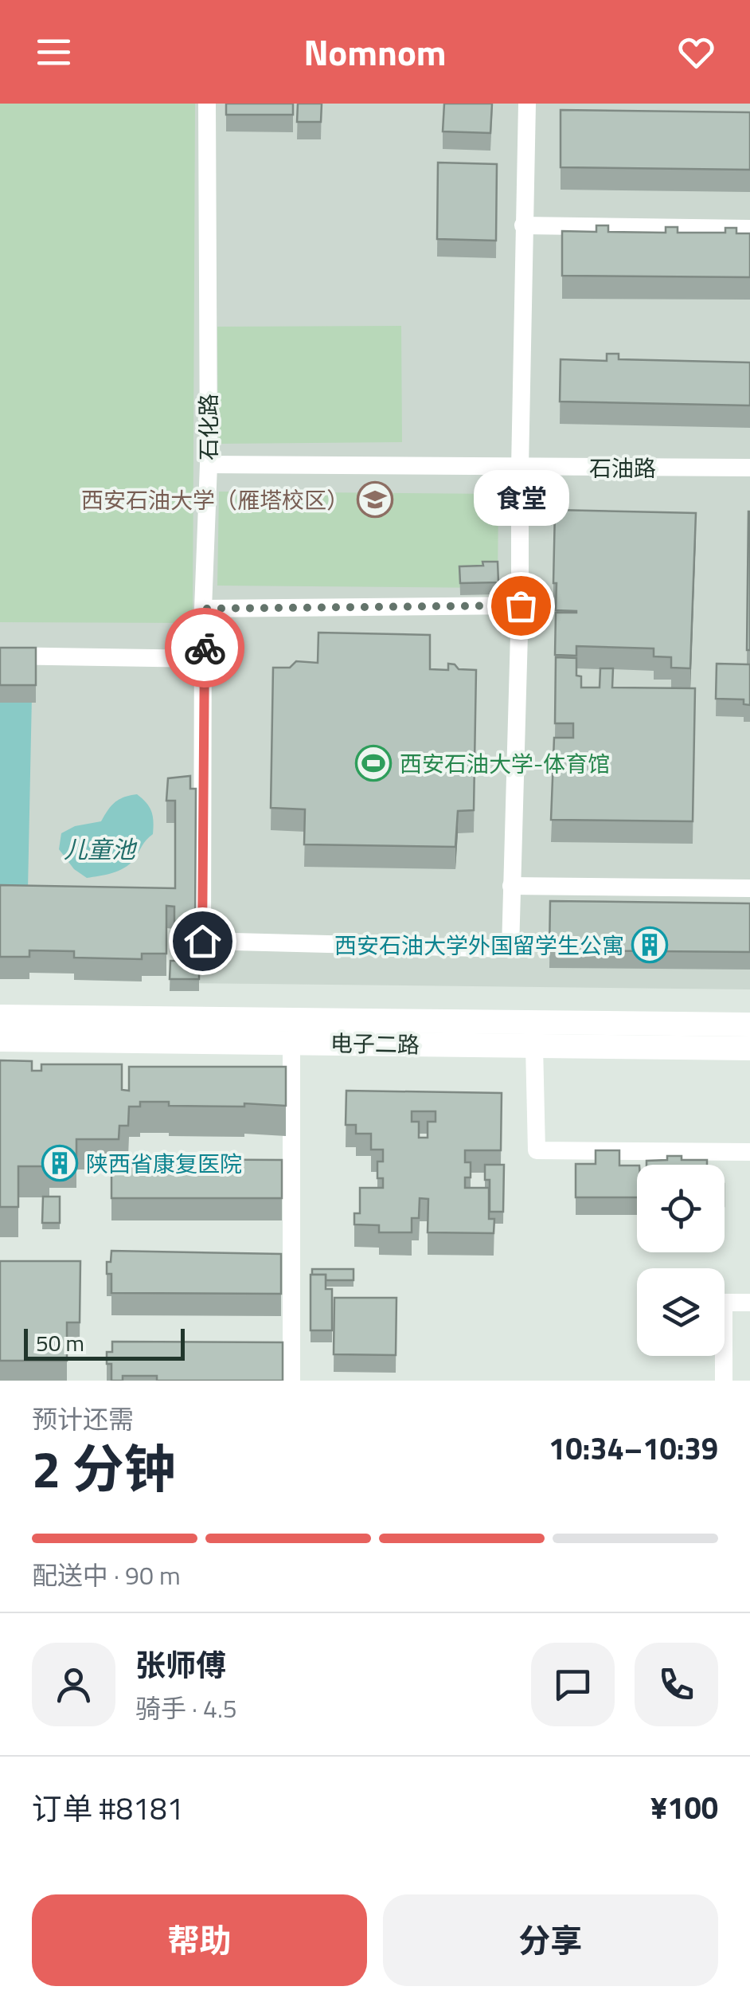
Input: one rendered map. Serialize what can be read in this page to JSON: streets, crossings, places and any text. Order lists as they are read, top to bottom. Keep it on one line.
{"streets":{"main road":["电子二路"],"street":["石化路","石油路"]},"crossings":[["石化路","石油路"]],"water":["儿童池"],"places":{"school or university":["西安石油大学（雁塔校区）"],"other":["食堂"],"sports":["西安石油大学-体育馆"],"building":["西安石油大学外国留学生公寓","陕西省康复医院"]},"scale_bar":"50 m","page":{"header":"Nomnom","bubble":"食堂","scale":"50 m","heading":["2 分钟","预计还需","10:34–10:39"],"panel":["张师傅","骑手 · 4.5","订单 #8181","¥100"],"bar":"配送中 · 90 m","buttons":["帮助","分享"]}}
